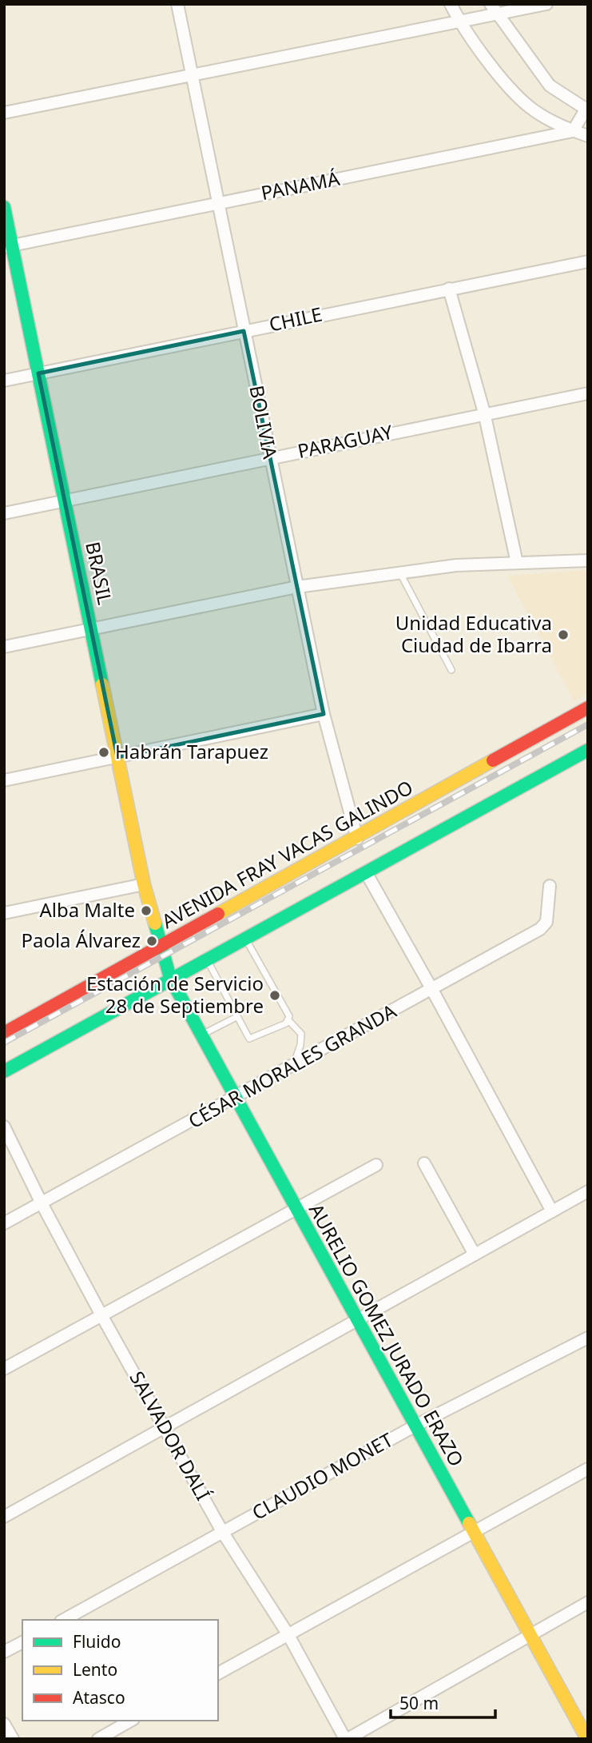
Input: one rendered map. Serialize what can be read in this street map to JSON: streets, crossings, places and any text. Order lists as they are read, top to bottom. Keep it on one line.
{"streets":{"street":["PANAMÁ","CHILE","BOLIVIA","PARAGUAY","BRASIL","AVENIDA FRAY VACAS GALINDO","CÉSAR MORALES GRANDA","AURELIO GOMEZ JURADO ERAZO","SALVADOR DALÍ","CLAUDIO MONET"]},"crossings":[["PANAMÁ","BOLIVIA"],["PANAMÁ","BRASIL"],["CHILE","BOLIVIA"],["CHILE","BRASIL"],["BOLIVIA","PARAGUAY"],["BOLIVIA","AVENIDA FRAY VACAS GALINDO"],["PARAGUAY","BRASIL"],["BRASIL","AVENIDA FRAY VACAS GALINDO"],["BRASIL","AURELIO GOMEZ JURADO ERAZO"],["AVENIDA FRAY VACAS GALINDO","AURELIO GOMEZ JURADO ERAZO"],["CÉSAR MORALES GRANDA","AURELIO GOMEZ JURADO ERAZO"],["CÉSAR MORALES GRANDA","SALVADOR DALÍ"],["AURELIO GOMEZ JURADO ERAZO","CLAUDIO MONET"],["SALVADOR DALÍ","CLAUDIO MONET"]],"places":["Unidad Educativa Ciudad de Ibarra","Habrán Tarapuez","Alba Malte","Paola Álvarez","Estación de Servicio 28 de Septiembre"],"legend":["Fluido","Lento","Atasco"],"scale_bar":"50 m"}
